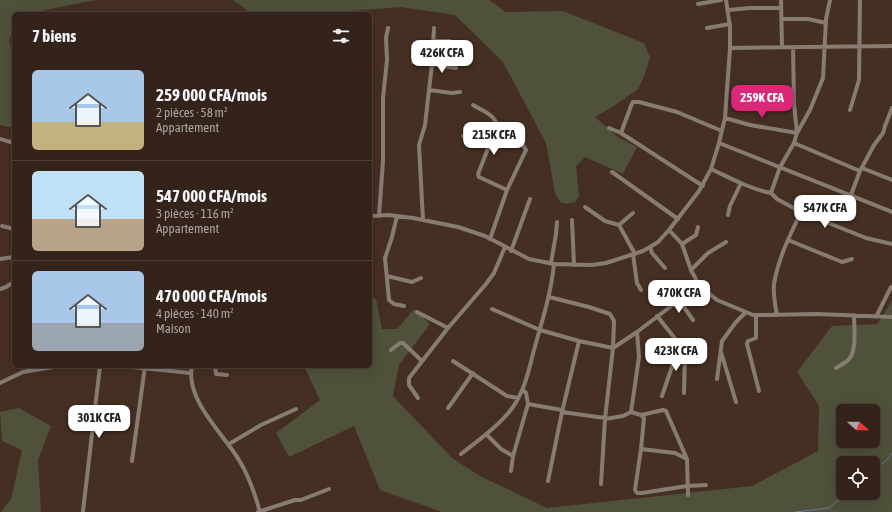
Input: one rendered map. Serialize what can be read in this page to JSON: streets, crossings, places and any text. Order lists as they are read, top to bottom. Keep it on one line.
{"north":"right","page":{"heading":"7 biens","price":["426K CFA","259K CFA","215K CFA","547K CFA","470K CFA","423K CFA","301K CFA"],"list":[{"name":"259 000 CFA/mois","note":"2 pièces · 58 m² · Appartement"},{"name":"547 000 CFA/mois","note":"3 pièces · 116 m² · Appartement"},{"name":"470 000 CFA/mois","note":"4 pièces · 140 m² · Maison"}]}}
